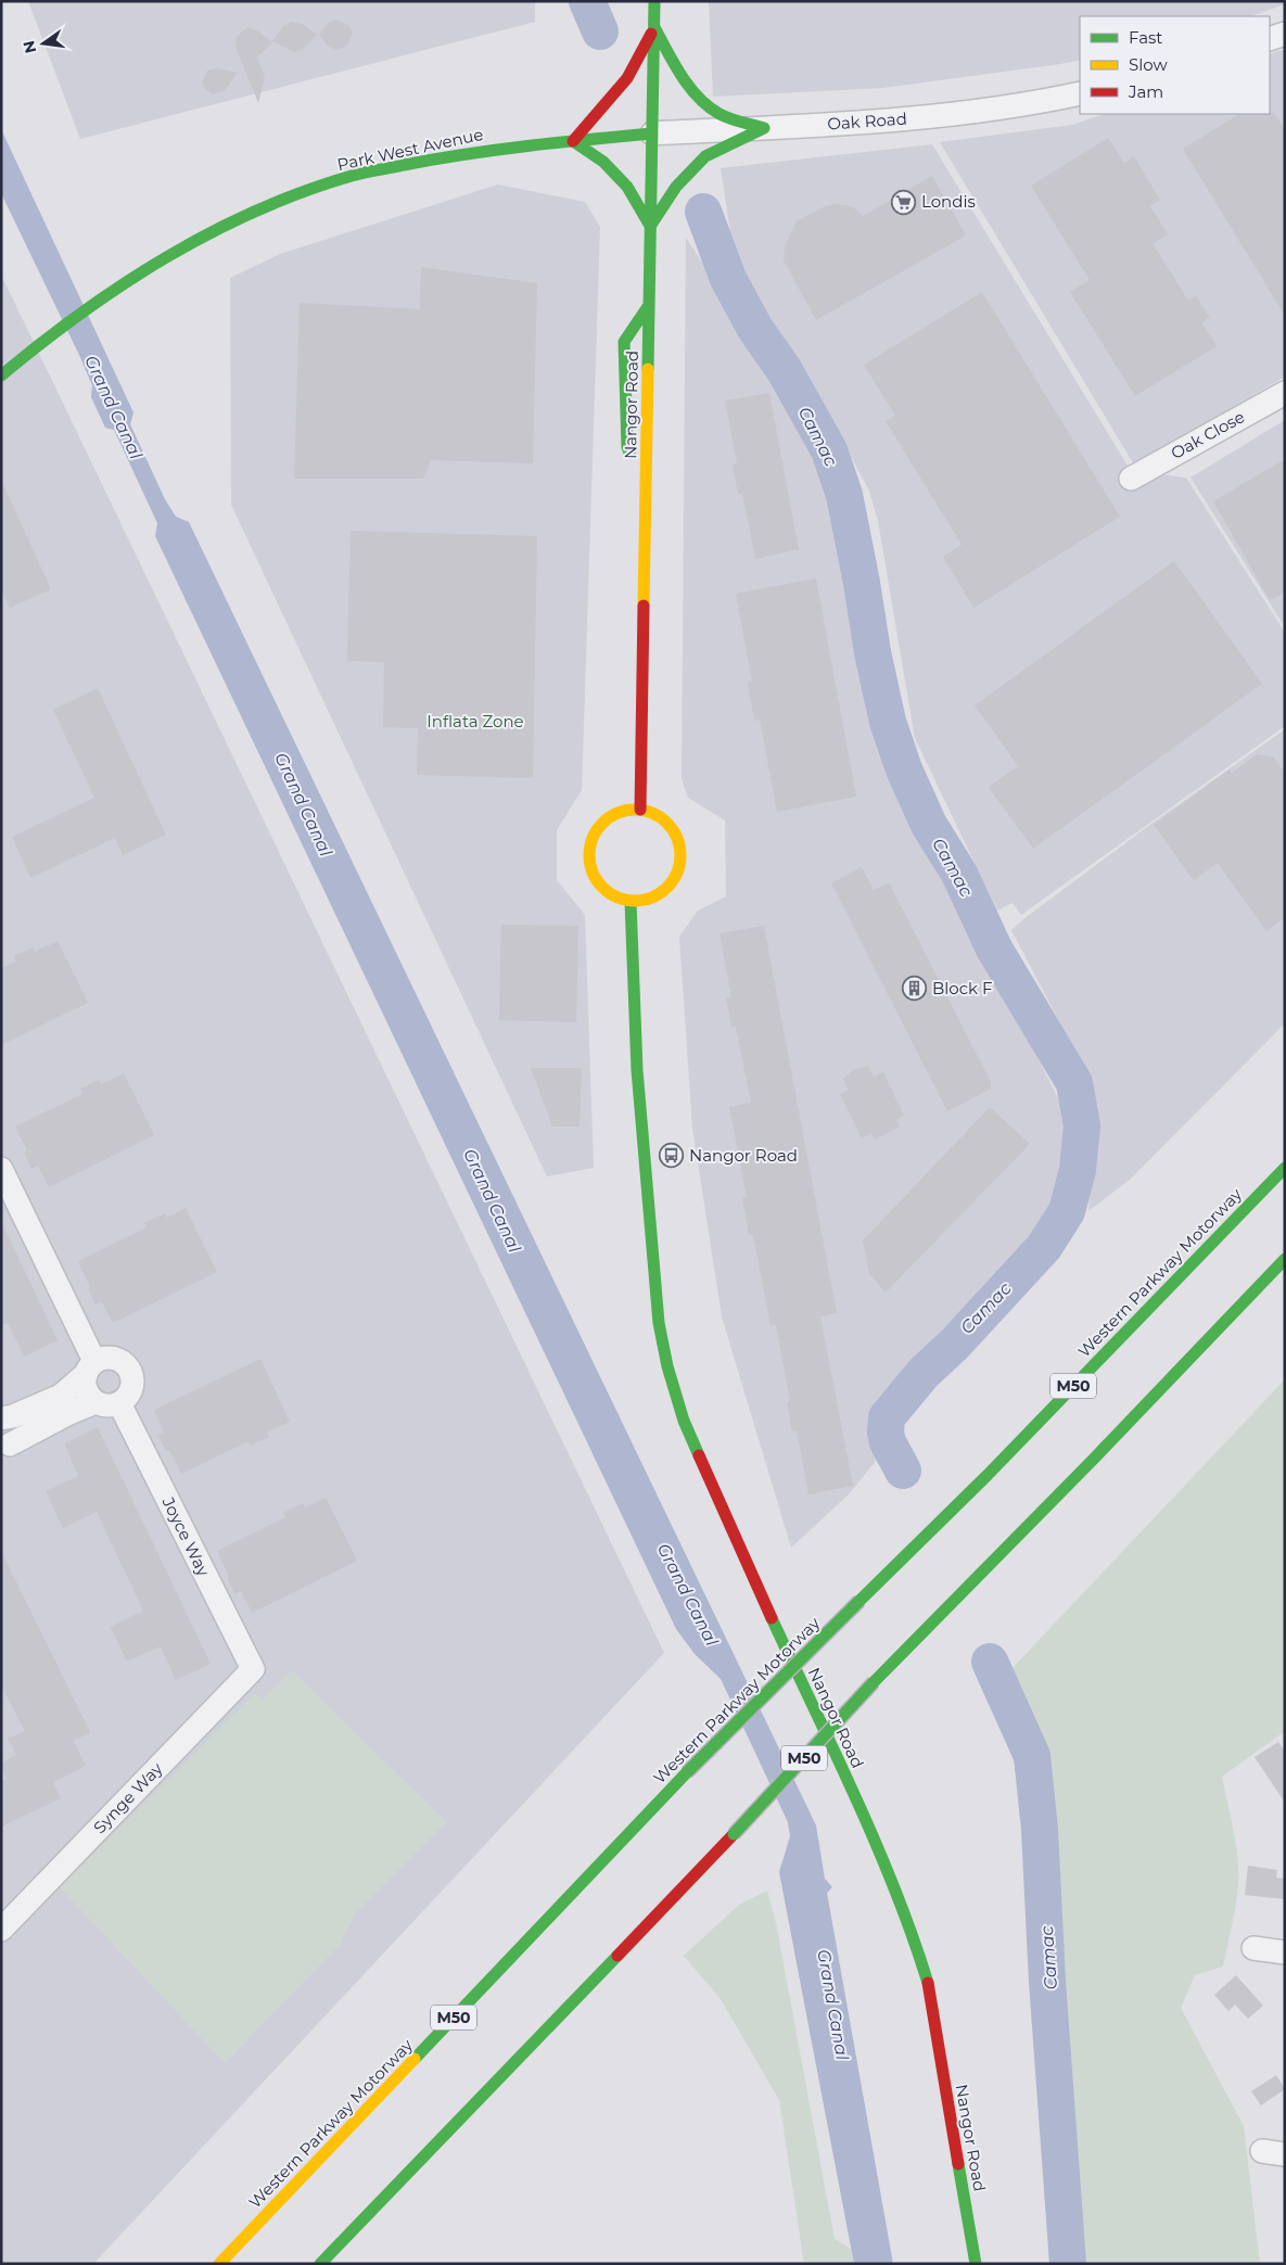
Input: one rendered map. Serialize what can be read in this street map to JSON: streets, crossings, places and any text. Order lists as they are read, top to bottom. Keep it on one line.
{"streets":{"main road":["Park West Avenue","Nangor Road","Western Parkway Motorway","M50"],"street":["Oak Road","Oak Close","Joyce Way","Synge Way"]},"crossings":[["Oak Road","Park West Avenue"],["Oak Road","Nangor Road"],["Park West Avenue","Nangor Road"],["Joyce Way","Synge Way"]],"water":["Grand Canal","Camac"],"parks":["Inflata Zone"],"places":{"supermarket":["Londis"],"building":["Block F"],"bus stop":["Nangor Road"]},"legend":["Fast","Slow","Jam"],"north":"left"}
